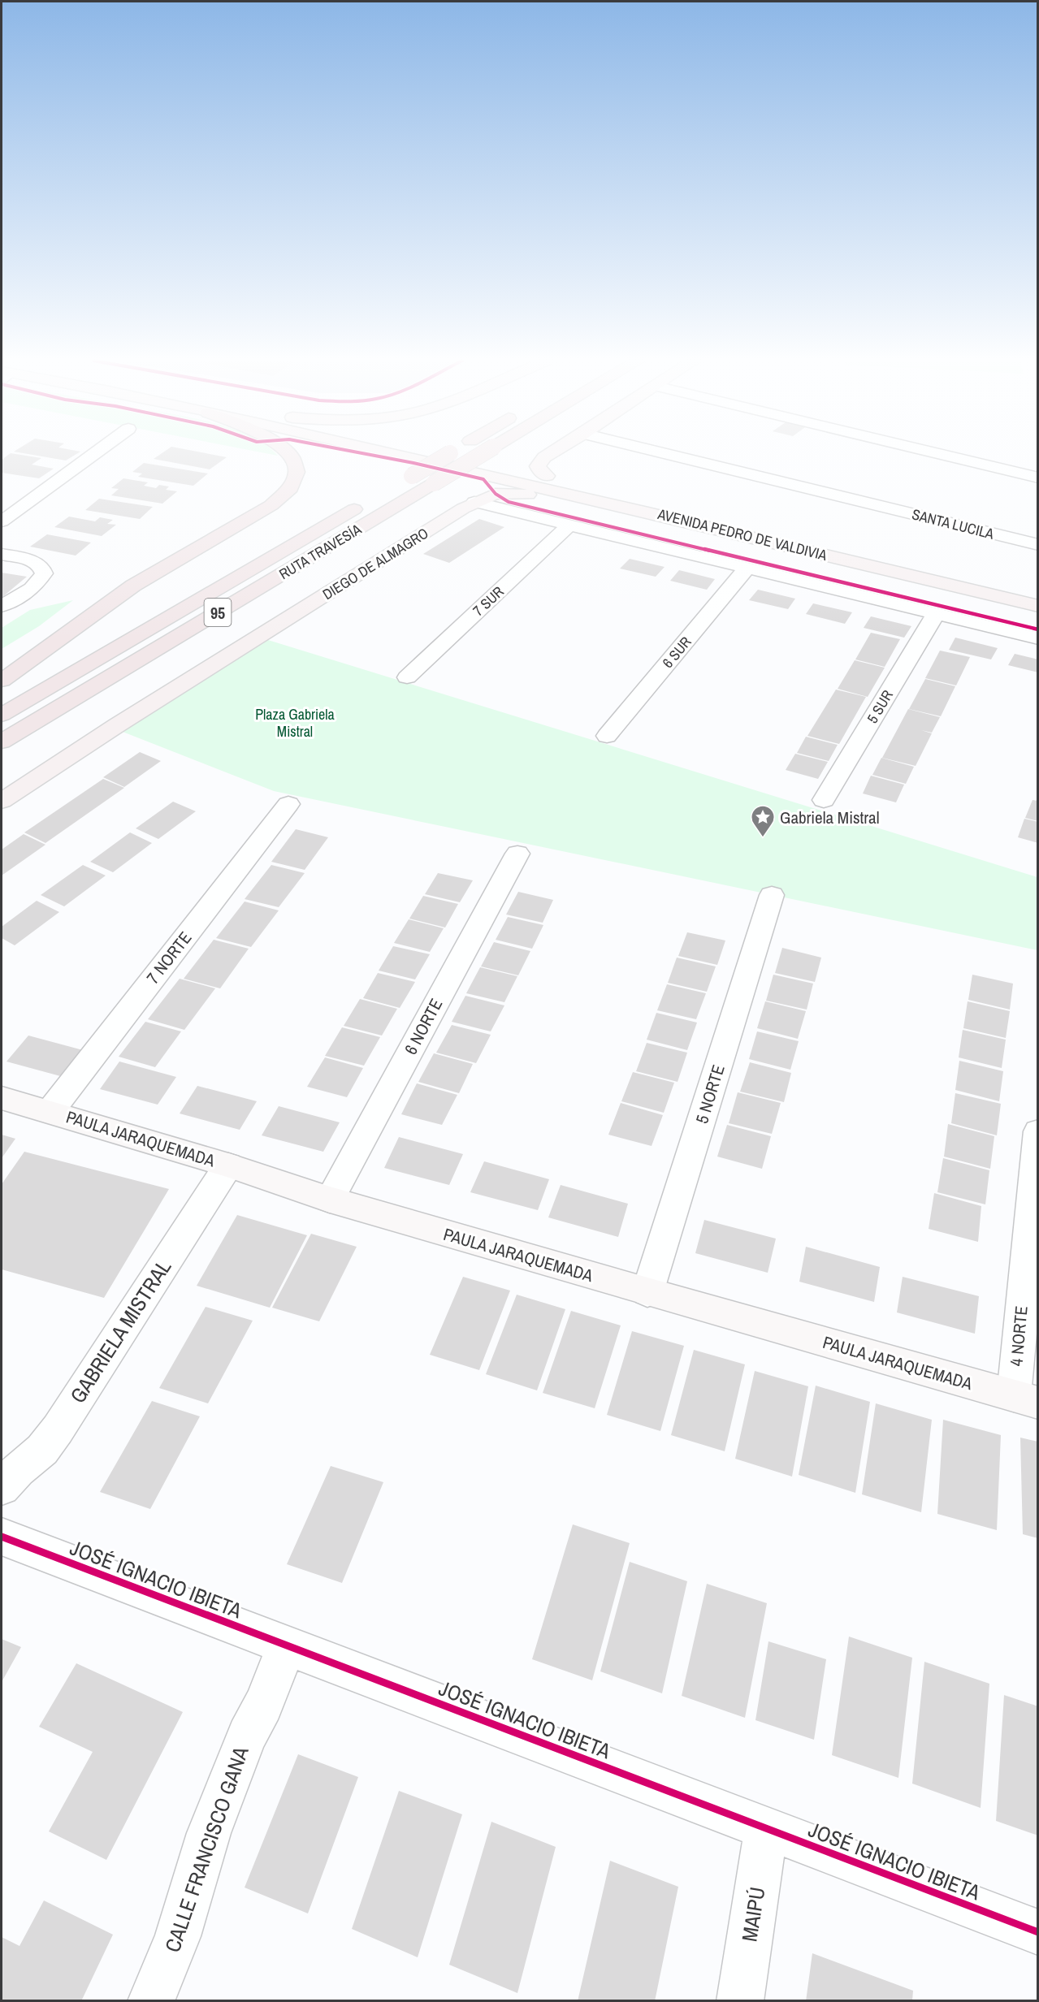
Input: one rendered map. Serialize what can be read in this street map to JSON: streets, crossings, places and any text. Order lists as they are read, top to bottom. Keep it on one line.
{"streets":{"highway":["RUTA TRAVESÍA","95"],"main road":["AVENIDA PEDRO DE VALDIVIA","DIEGO DE ALMAGRO"],"street":["SANTA LUCILA","7 SUR","6 SUR","5 SUR","7 NORTE","6 NORTE","5 NORTE","PAULA JARAQUEMADA","GABRIELA MISTRAL","4 NORTE","JOSÉ IGNACIO IBIETA","CALLE FRANCISCO GANA","MAIPÚ"]},"crossings":[["AVENIDA PEDRO DE VALDIVIA","DIEGO DE ALMAGRO"],["7 NORTE","PAULA JARAQUEMADA"],["6 NORTE","PAULA JARAQUEMADA"],["5 NORTE","PAULA JARAQUEMADA"],["PAULA JARAQUEMADA","GABRIELA MISTRAL"],["PAULA JARAQUEMADA","4 NORTE"],["JOSÉ IGNACIO IBIETA","CALLE FRANCISCO GANA"],["JOSÉ IGNACIO IBIETA","MAIPÚ"]],"parks":["Plaza Gabriela Mistral"],"places":{"place":["Gabriela Mistral"]}}
